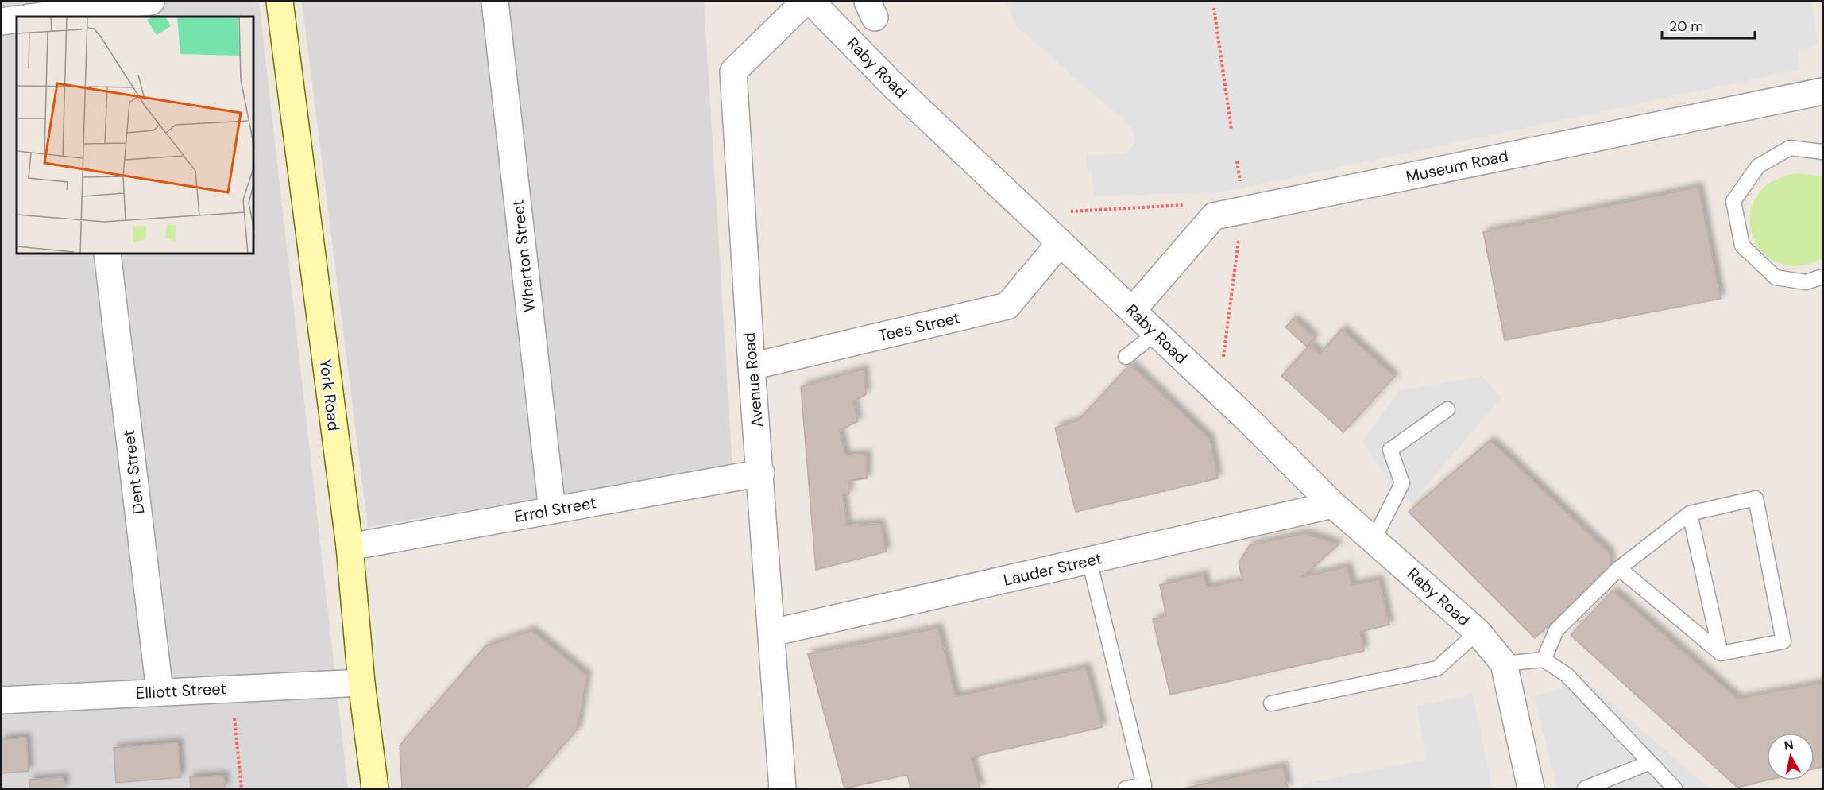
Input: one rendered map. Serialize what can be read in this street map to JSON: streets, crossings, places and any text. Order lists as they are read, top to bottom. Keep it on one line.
{"streets":{"main road":["York Road"],"street":["Raby Road","Museum Road","Wharton Street","Tees Street","Avenue Road","Dent Street","Errol Street","Lauder Street","Elliott Street"]},"crossings":[["Raby Road","Museum Road"],["Raby Road","Tees Street"],["Raby Road","Lauder Street"],["Wharton Street","Errol Street"],["Tees Street","Avenue Road"],["Avenue Road","Errol Street"],["Avenue Road","Lauder Street"],["York Road","Errol Street"],["York Road","Elliott Street"],["Dent Street","Elliott Street"]],"scale_bar":"20 m","north":"top"}
